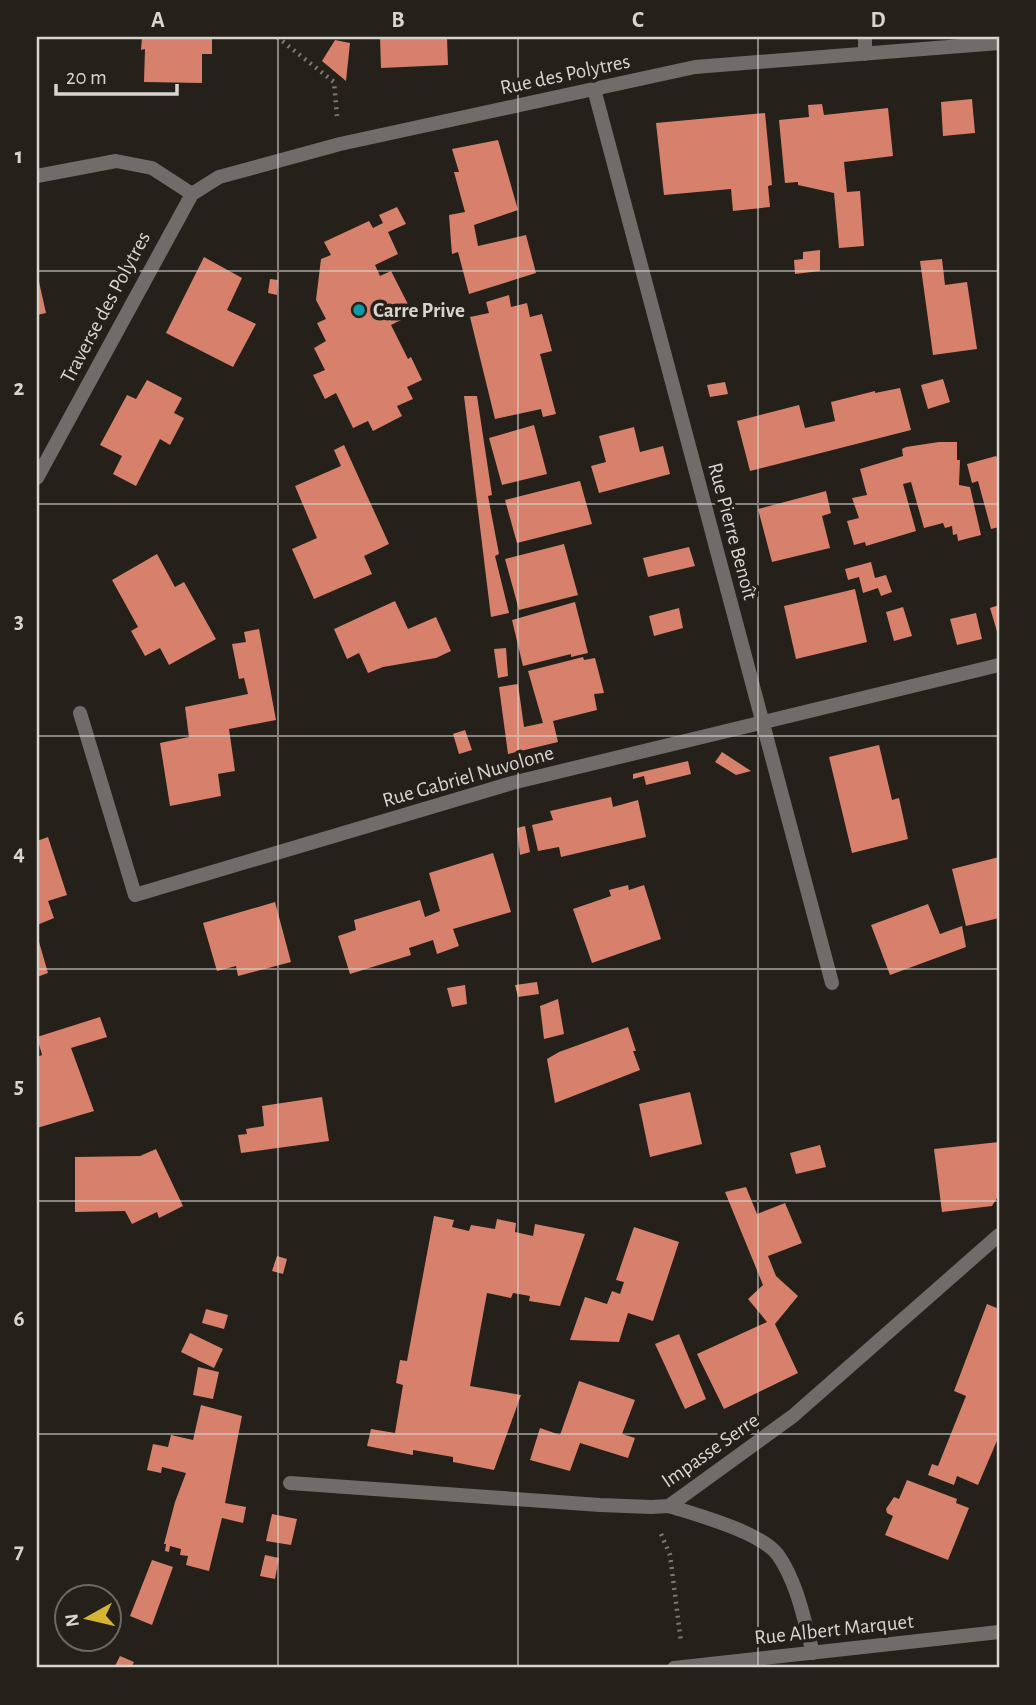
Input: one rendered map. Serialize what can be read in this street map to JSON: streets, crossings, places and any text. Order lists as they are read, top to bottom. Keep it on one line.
{"streets":{"street":["Rue des Polytres","Traverse des Polytres","Rue Pierre Benoît","Rue Gabriel Nuvolone","Impasse Serre","Rue Albert Marquet"]},"crossings":[["Rue des Polytres","Traverse des Polytres"],["Rue des Polytres","Rue Pierre Benoît"],["Rue Pierre Benoît","Rue Gabriel Nuvolone"]],"places":["Carre Prive"],"scale_bar":"20 m","north":"left","grid":{"columns":["A","B","C","D"],"rows":["1","2","3","4","5","6","7"]}}
